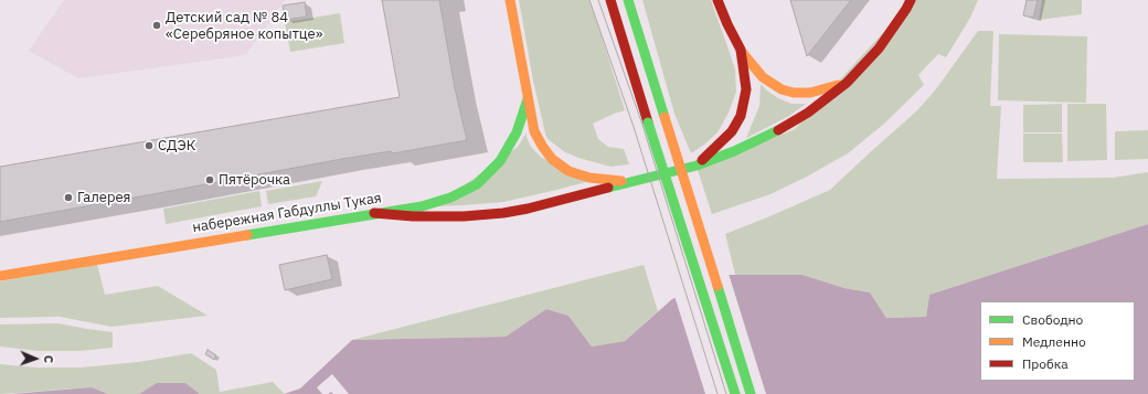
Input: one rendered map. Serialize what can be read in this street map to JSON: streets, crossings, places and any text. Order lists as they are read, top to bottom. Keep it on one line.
{"streets":{"main road":["набережная Габдуллы Тукая"]},"places":["Детский сад № 84 «Серебряное копытце»","СДЭК","Пятёрочка","Галерея"],"legend":["Свободно","Медленно","Пробка"],"north":"right"}
